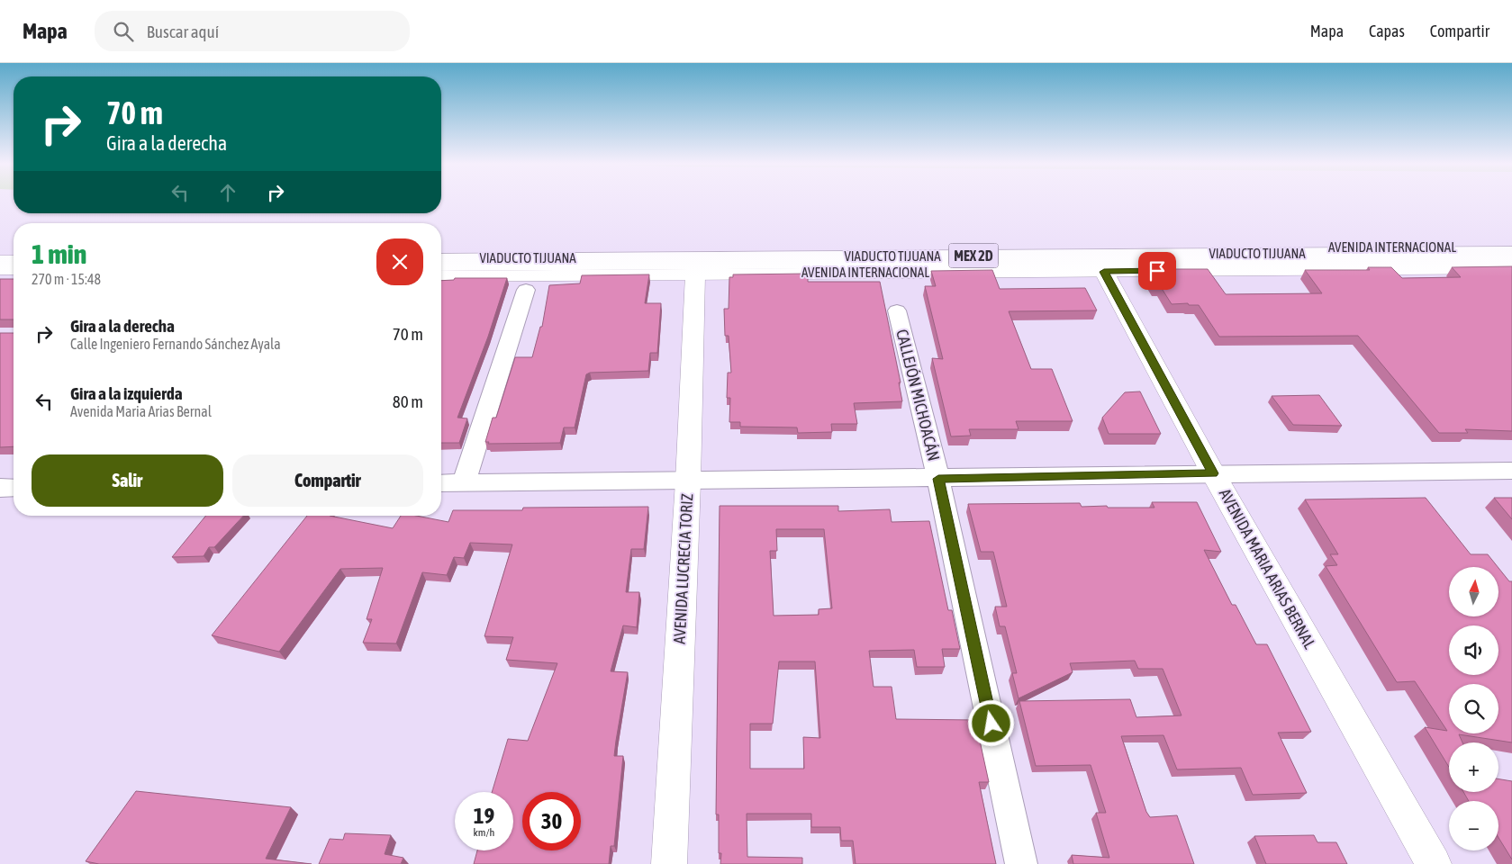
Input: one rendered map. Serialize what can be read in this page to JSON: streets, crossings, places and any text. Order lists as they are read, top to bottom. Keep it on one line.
{"streets":{"main road":["AVENIDA INTERNACIONAL","VIADUCTO TIJUANA","MEX 2D","AVENIDA LUCRECIA TORIZ","AVENIDA MARIA ARIAS BERNAL"],"street":["CALLEJÓN MICHOACÁN"]},"crossings":[["AVENIDA INTERNACIONAL","AVENIDA LUCRECIA TORIZ"],["AVENIDA INTERNACIONAL","AVENIDA MARIA ARIAS BERNAL"]],"north":"top","page":{"header":"Mapa","search":"Buscar aquí","nav":["Mapa","Capas","Compartir"],"turn":["70 m","Gira a la derecha"],"heading":["1 min","270 m · 15:48"],"list":[{"name":"Gira a la derecha","note":"Calle Ingeniero Fernando Sánchez Ayala","value":"70 m"},{"name":"Gira a la izquierda","note":"Avenida Maria Arias Bernal","value":"80 m"}],"buttons":["Salir","Compartir"],"map_buttons":["+","−"],"speed":"19 km/h","limit":"30"}}
